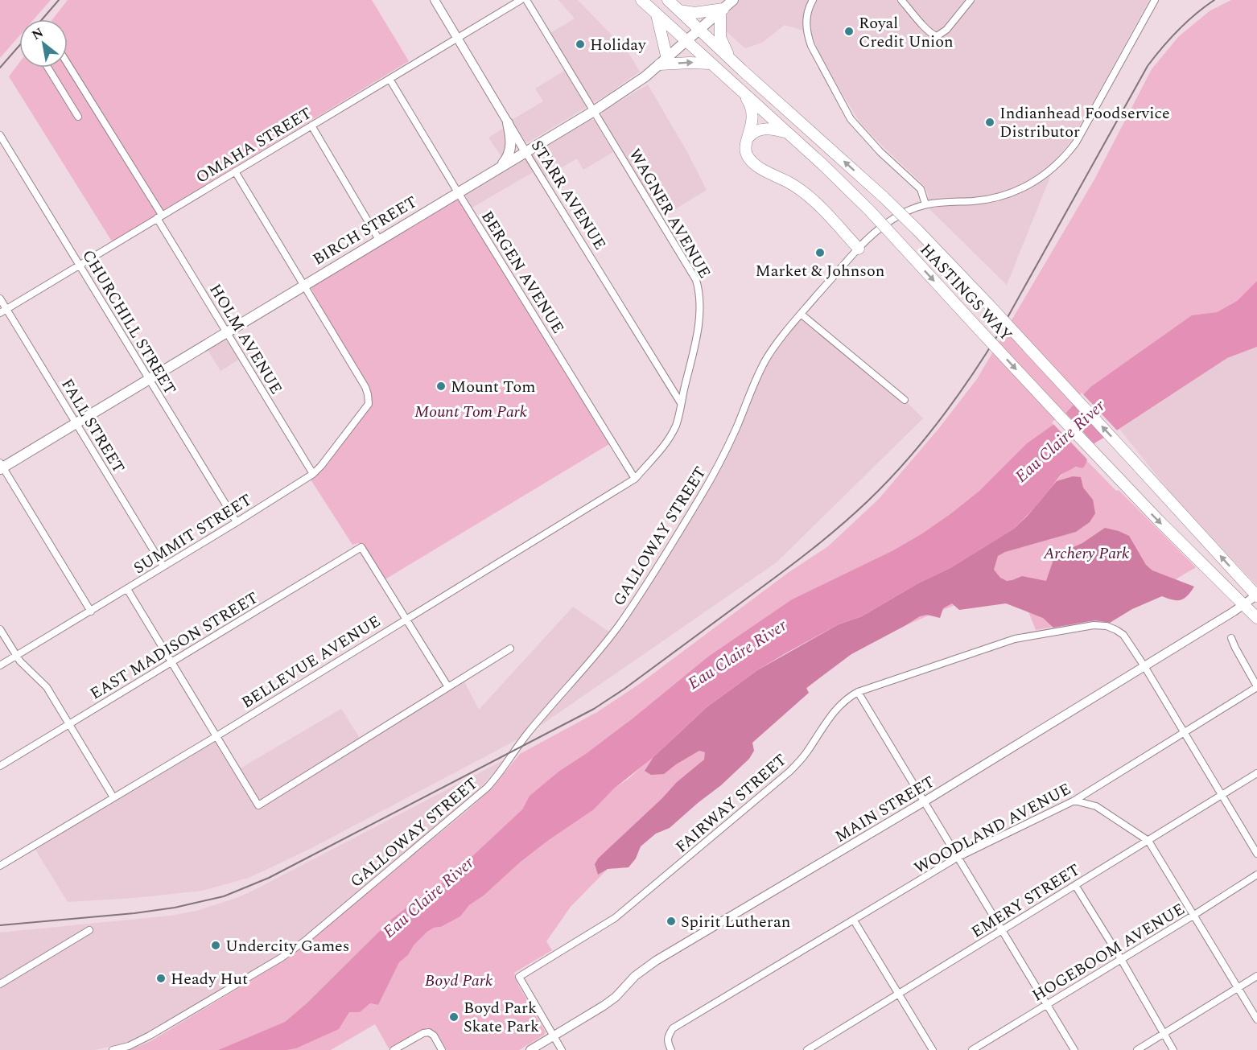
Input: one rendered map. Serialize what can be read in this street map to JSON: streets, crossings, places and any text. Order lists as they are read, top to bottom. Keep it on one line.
{"streets":{"main road":["BIRCH STREET","HASTINGS WAY"],"street":["OMAHA STREET","STARR AVENUE","WAGNER AVENUE","BERGEN AVENUE","CHURCHILL STREET","HOLM AVENUE","FALL STREET","SUMMIT STREET","GALLOWAY STREET","EAST MADISON STREET","BELLEVUE AVENUE","FAIRWAY STREET","MAIN STREET","WOODLAND AVENUE","EMERY STREET","HOGEBOOM AVENUE"]},"crossings":[["OMAHA STREET","STARR AVENUE"],["OMAHA STREET","BERGEN AVENUE"],["OMAHA STREET","CHURCHILL STREET"],["OMAHA STREET","HOLM AVENUE"],["OMAHA STREET","FALL STREET"],["STARR AVENUE","WAGNER AVENUE"],["STARR AVENUE","BIRCH STREET"],["WAGNER AVENUE","BIRCH STREET"],["WAGNER AVENUE","BERGEN AVENUE"],["WAGNER AVENUE","BELLEVUE AVENUE"],["BIRCH STREET","BERGEN AVENUE"],["BIRCH STREET","HASTINGS WAY"],["BIRCH STREET","CHURCHILL STREET"],["BIRCH STREET","HOLM AVENUE"],["BIRCH STREET","FALL STREET"],["BIRCH STREET","SUMMIT STREET"],["BERGEN AVENUE","BELLEVUE AVENUE"],["HASTINGS WAY","MAIN STREET"],["CHURCHILL STREET","SUMMIT STREET"],["HOLM AVENUE","SUMMIT STREET"],["FALL STREET","SUMMIT STREET"],["EAST MADISON STREET","BELLEVUE AVENUE"],["FAIRWAY STREET","MAIN STREET"]],"water":["Eau Claire River"],"parks":["Mount Tom Park","Archery Park","Boyd Park"],"places":["Royal Credit Union","Holiday","Indianhead Foodservice Distributor","Market & Johnson","Mount Tom","Spirit Lutheran","Undercity Games","Heady Hut","Boyd Park Skate Park"],"north":"top left"}
